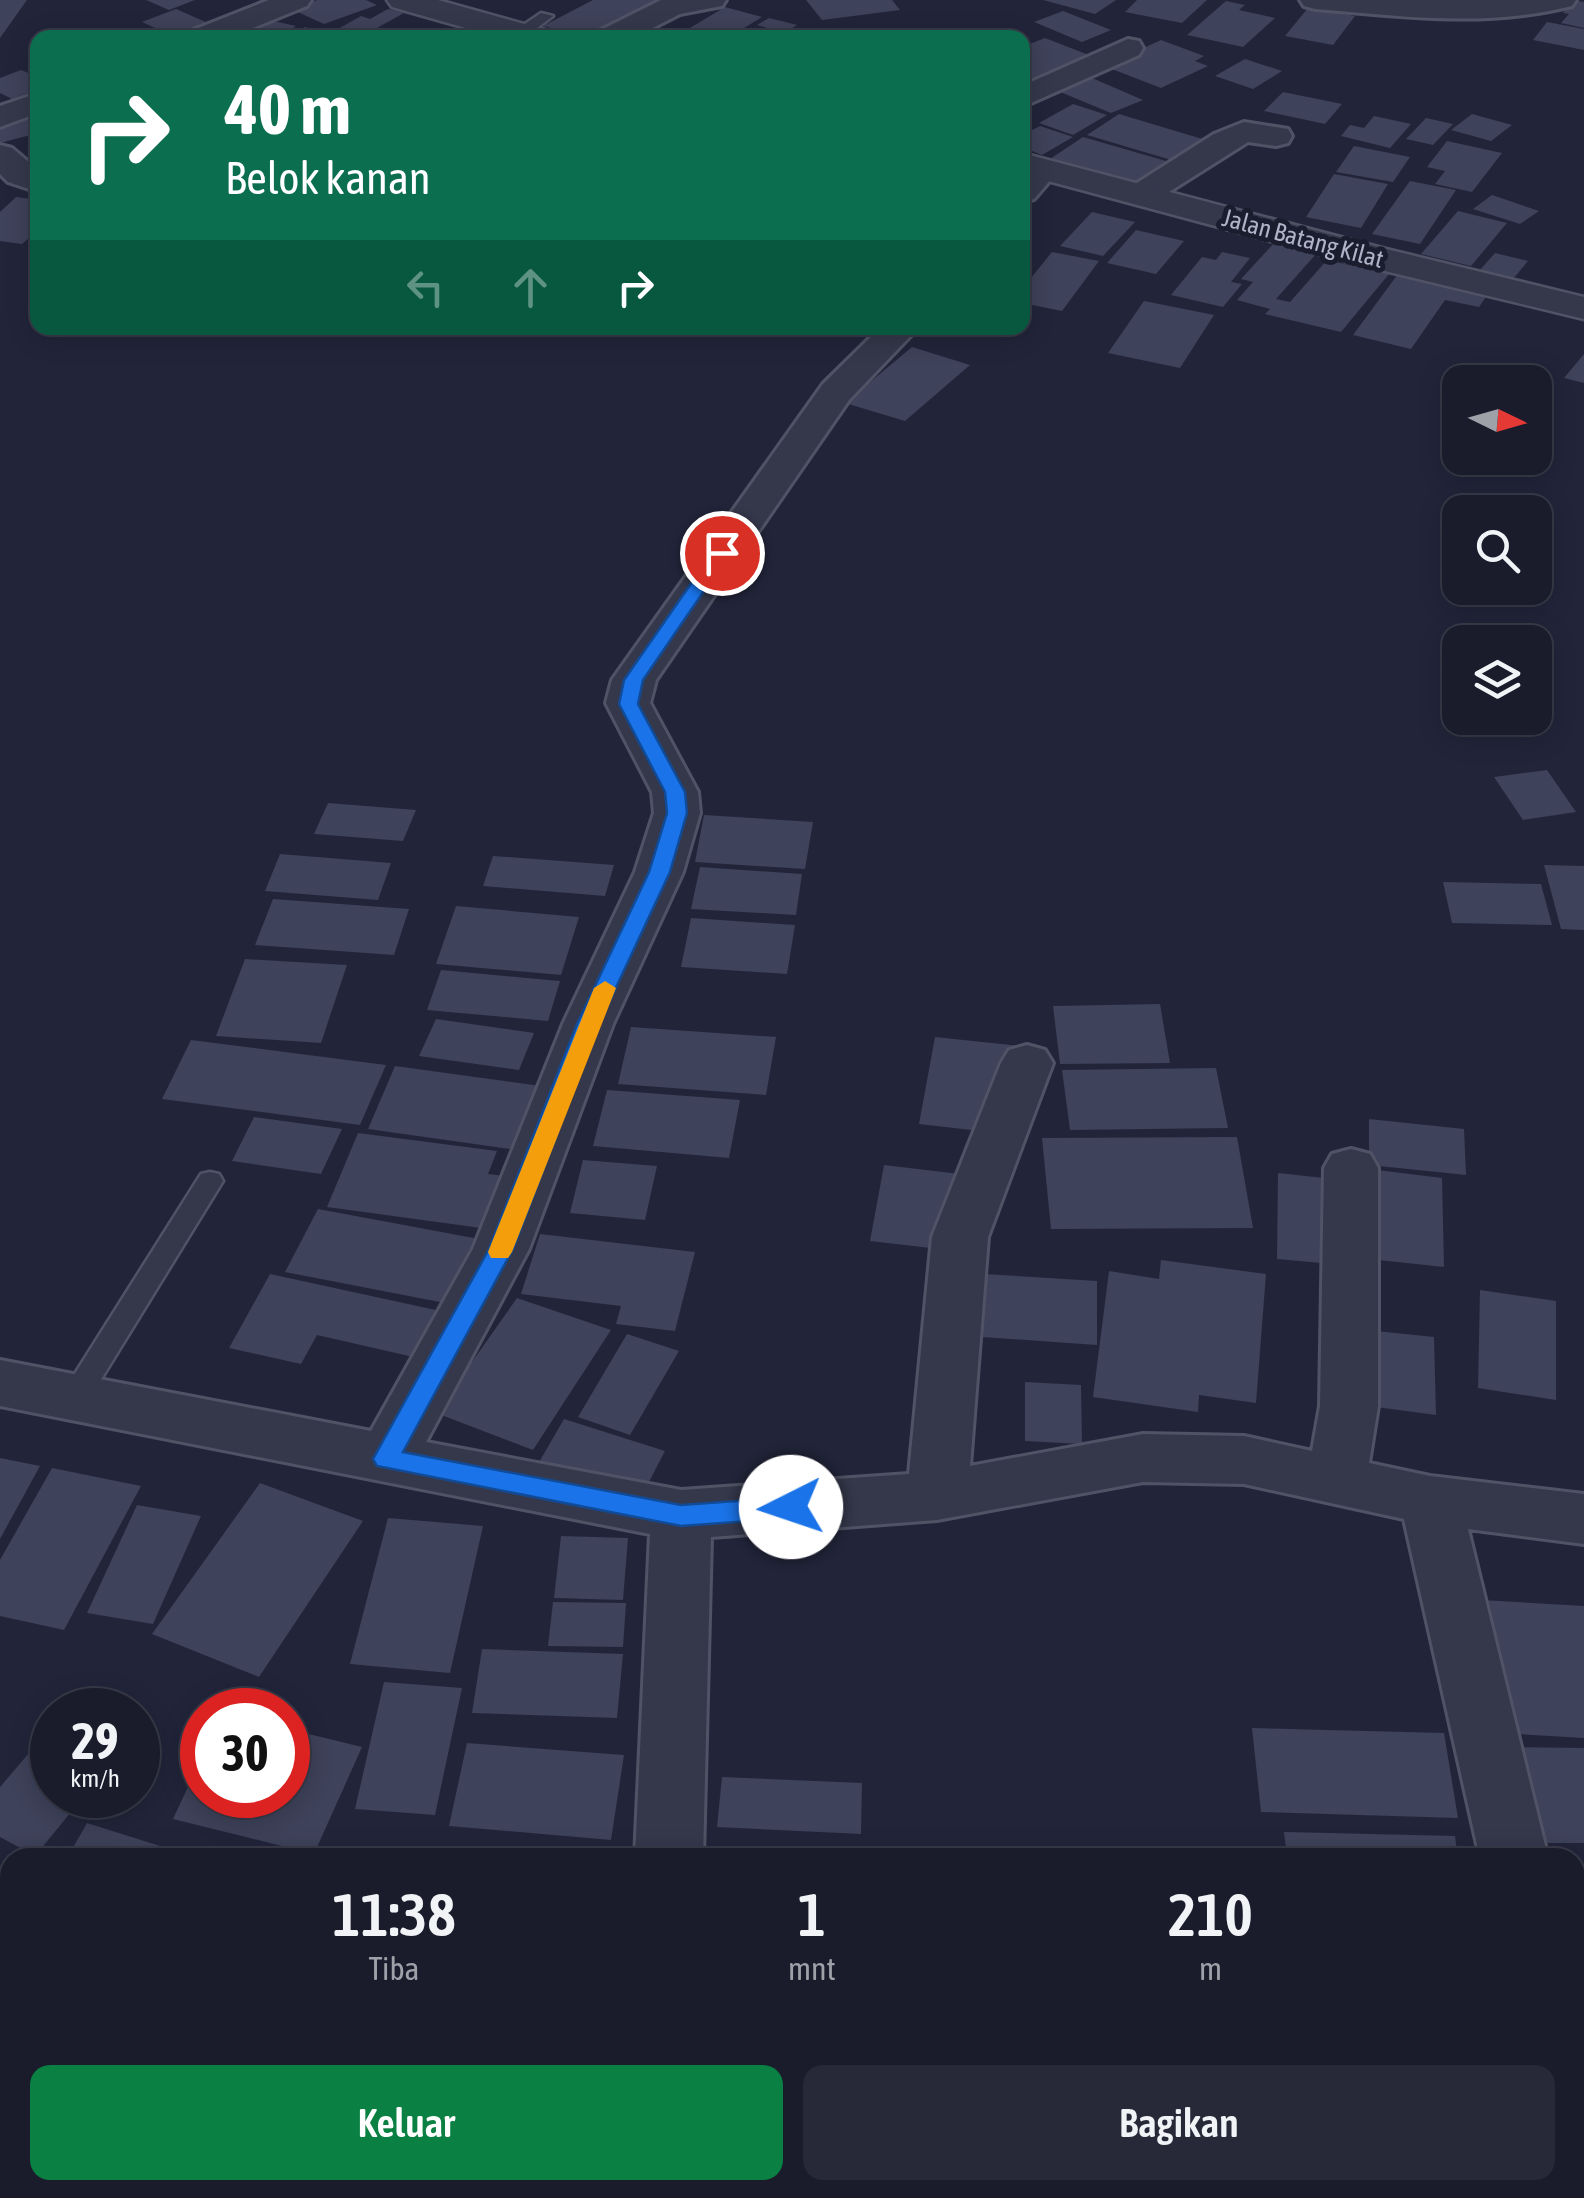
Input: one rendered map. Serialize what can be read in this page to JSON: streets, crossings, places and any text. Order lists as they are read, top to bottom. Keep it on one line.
{"streets":{"street":["Jalan Batang Kilat"]},"north":"right","page":{"turn":["40 m","Belok kanan"],"speed":"29 km/h","limit":"30","eta":["11:38","Tiba","1","mnt","210","m"],"buttons":["Keluar","Bagikan"]}}
